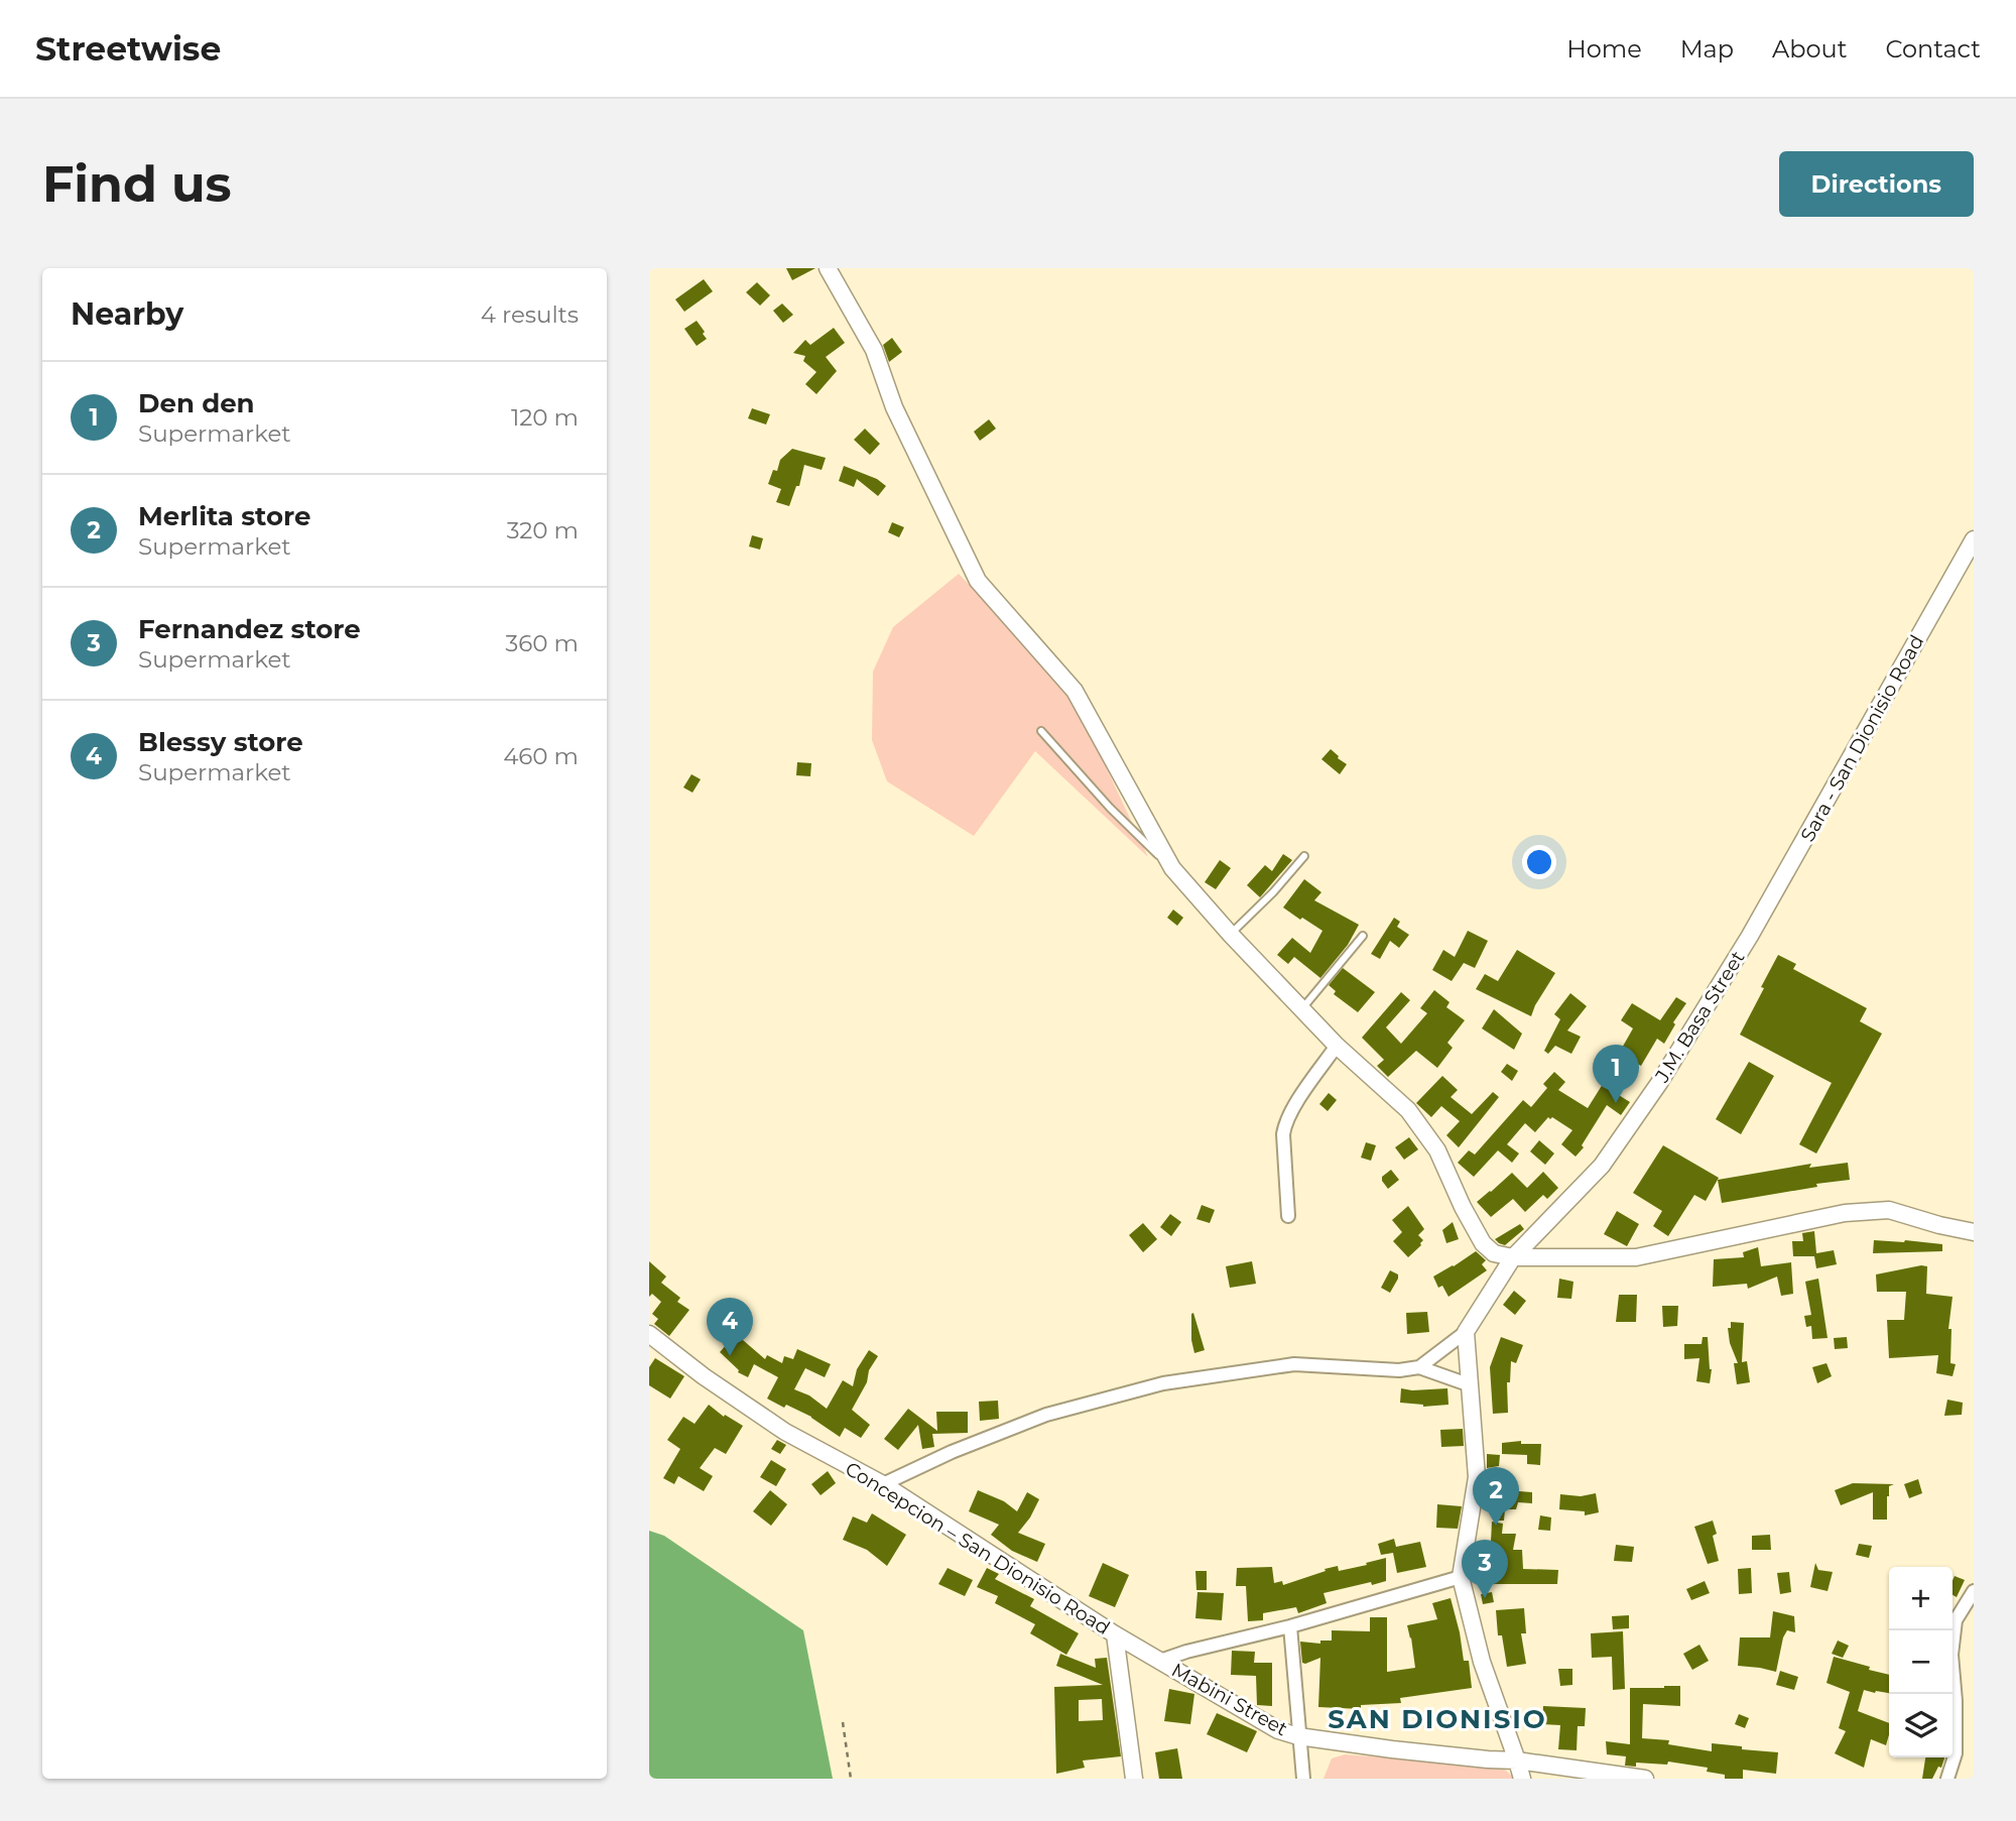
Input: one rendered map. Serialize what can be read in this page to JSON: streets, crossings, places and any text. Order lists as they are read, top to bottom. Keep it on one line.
{"streets":{"main road":["Sara - San Dionisio Road","J.M. Basa Street","Concepcion – San Dionisio Road","Mabini Street"]},"crossings":[["Sara - San Dionisio Road","J.M. Basa Street"],["Concepcion – San Dionisio Road","Mabini Street"]],"districts":["SAN DIONISIO"],"page":{"header":"Streetwise","nav":["Home","Map","About","Contact"],"buttons":"Directions","title":"Find us","heading":["Nearby","4 results"],"list":[{"mark":"1","name":"Den den","note":"Supermarket","value":"120 m"},{"mark":"2","name":"Merlita store","note":"Supermarket","value":"320 m"},{"mark":"3","name":"Fernandez store","note":"Supermarket","value":"360 m"},{"mark":"4","name":"Blessy store","note":"Supermarket","value":"460 m"}],"pins":["1","4","2","3"],"map_buttons":["+","−"]}}
